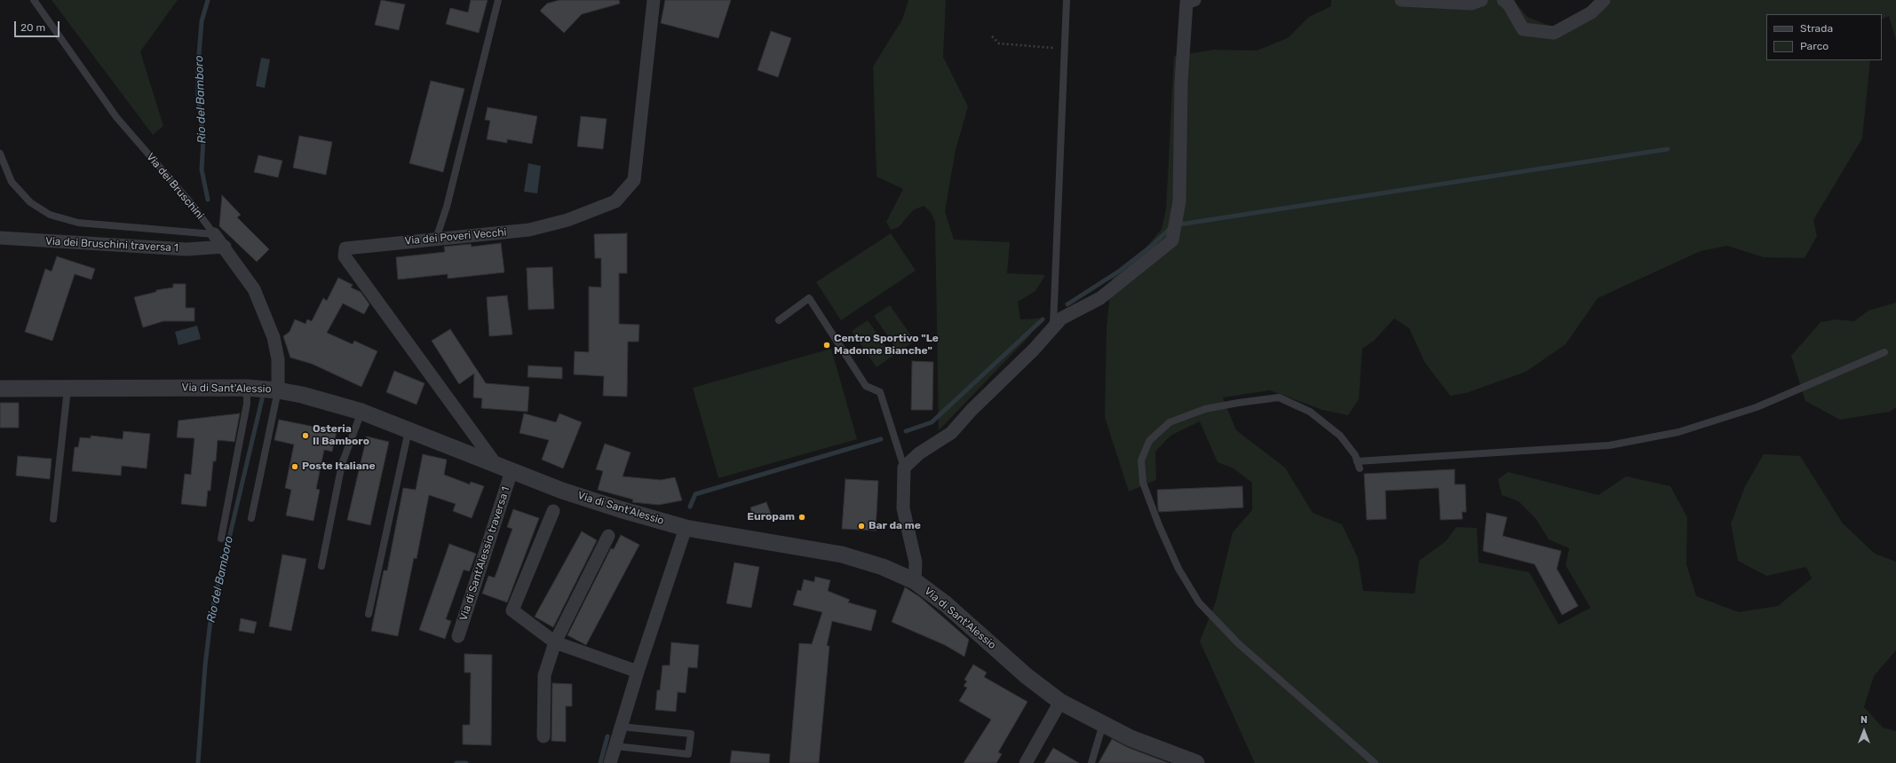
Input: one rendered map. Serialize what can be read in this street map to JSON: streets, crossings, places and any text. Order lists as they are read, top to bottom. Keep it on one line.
{"streets":{"street":["Via dei Bruschini","Via dei Poveri Vecchi","Via dei Bruschini traversa 1","Via di Sant'Alessio","Via di Sant'Alessio traversa 1"]},"crossings":[["Via dei Bruschini","Via dei Bruschini traversa 1"],["Via dei Bruschini","Via di Sant'Alessio"],["Via dei Poveri Vecchi","Via di Sant'Alessio"],["Via di Sant'Alessio","Via di Sant'Alessio traversa 1"]],"water":["Rio del Bamboro"],"places":["Centro Sportivo \"Le Madonne Bianche\"","Osteria Il Bamboro","Poste Italiane","Europam","Bar da me"],"legend":["Strada","Parco"],"scale_bar":"20 m","north":"top"}
